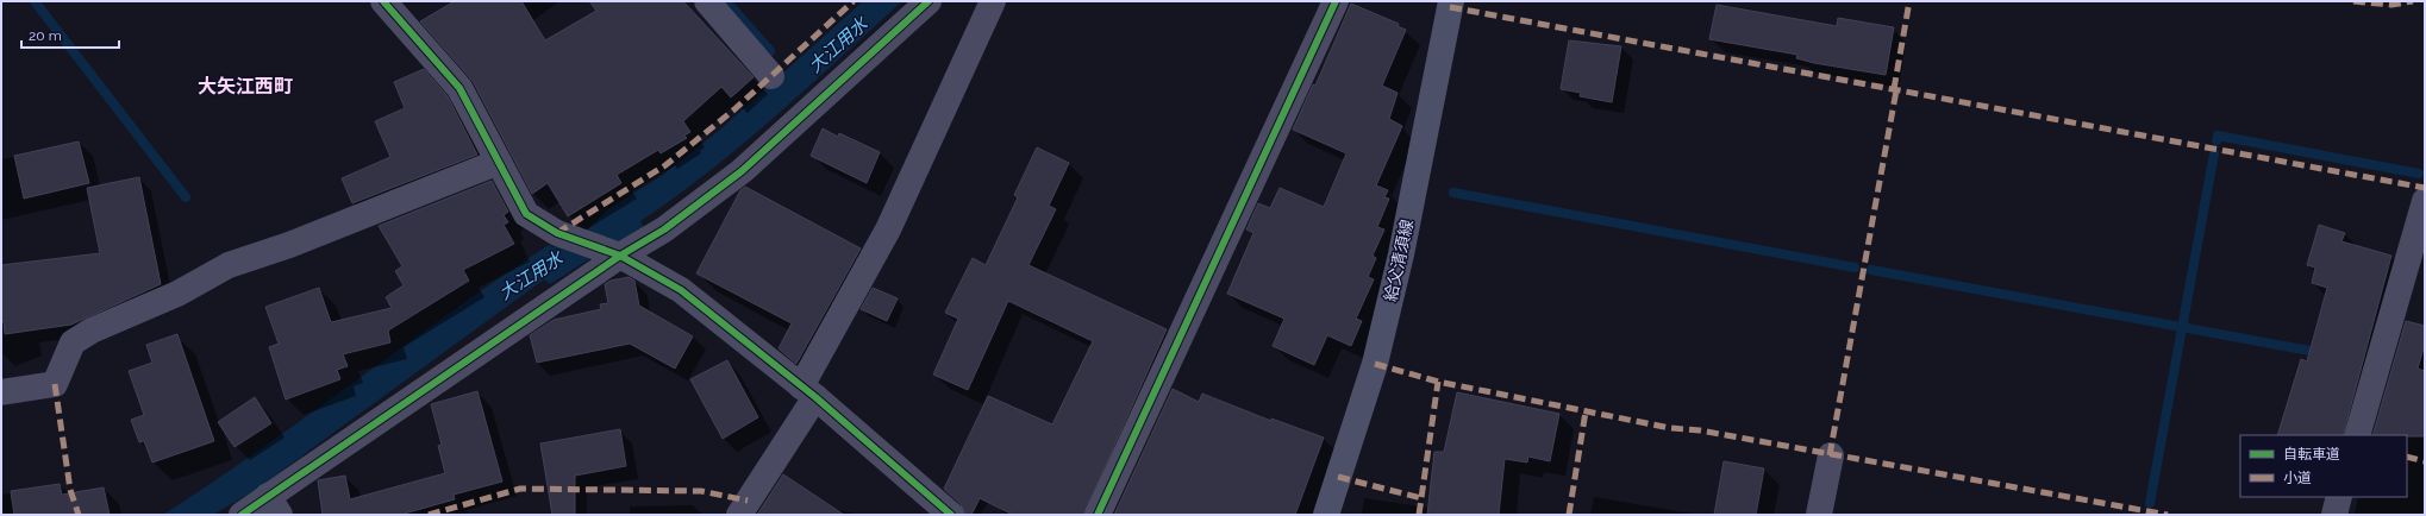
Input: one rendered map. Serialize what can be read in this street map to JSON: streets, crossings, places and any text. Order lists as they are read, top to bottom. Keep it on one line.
{"streets":{"main road":["給父清須線"]},"districts":["大矢江西町"],"water":["大江用水"],"legend":["自転車道","小道"],"scale_bar":"20 m"}
